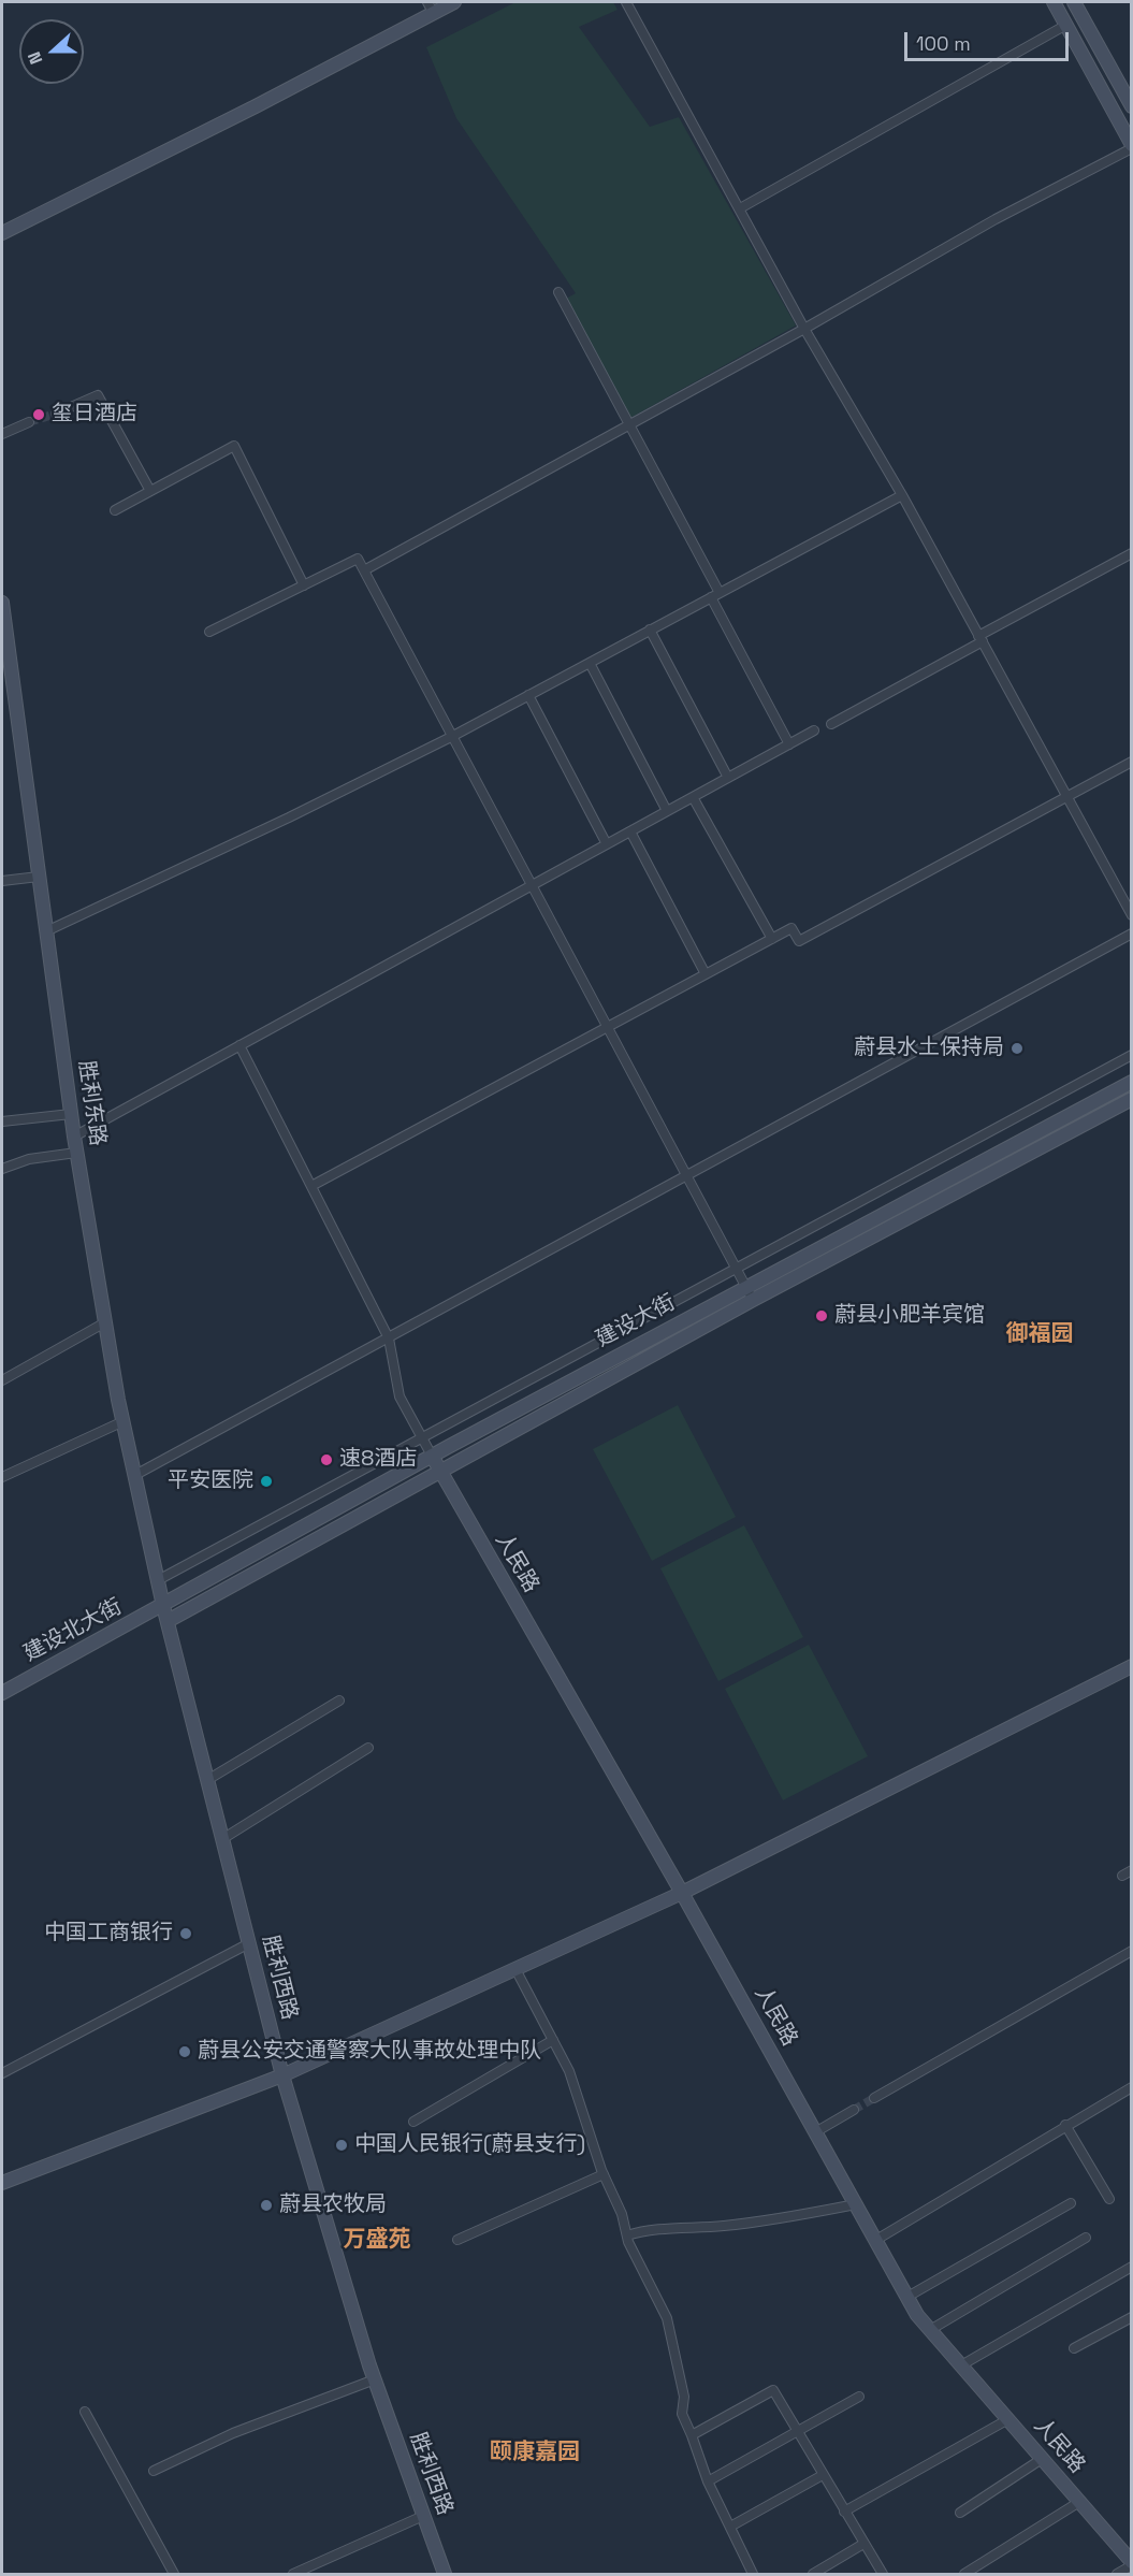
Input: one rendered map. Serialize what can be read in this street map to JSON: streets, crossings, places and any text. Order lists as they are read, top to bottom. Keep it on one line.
{"streets":{"main road":["胜利东路","建设大街","人民路","建设北大街","胜利西路"]},"crossings":[["胜利东路","建设大街"],["胜利东路","建设北大街"],["胜利东路","胜利西路"],["建设大街","人民路"],["建设大街","建设北大街"],["建设大街","胜利西路"],["建设北大街","胜利西路"]],"districts":["御福园","万盛苑","颐康嘉园"],"places":["玺日酒店","蔚县水土保持局","蔚县小肥羊宾馆","速8酒店","平安医院","中国工商银行","蔚县公安交通警察大队事故处理中队","中国人民银行(蔚县支行)","蔚县农牧局"],"scale_bar":"100 m","north":"left"}
